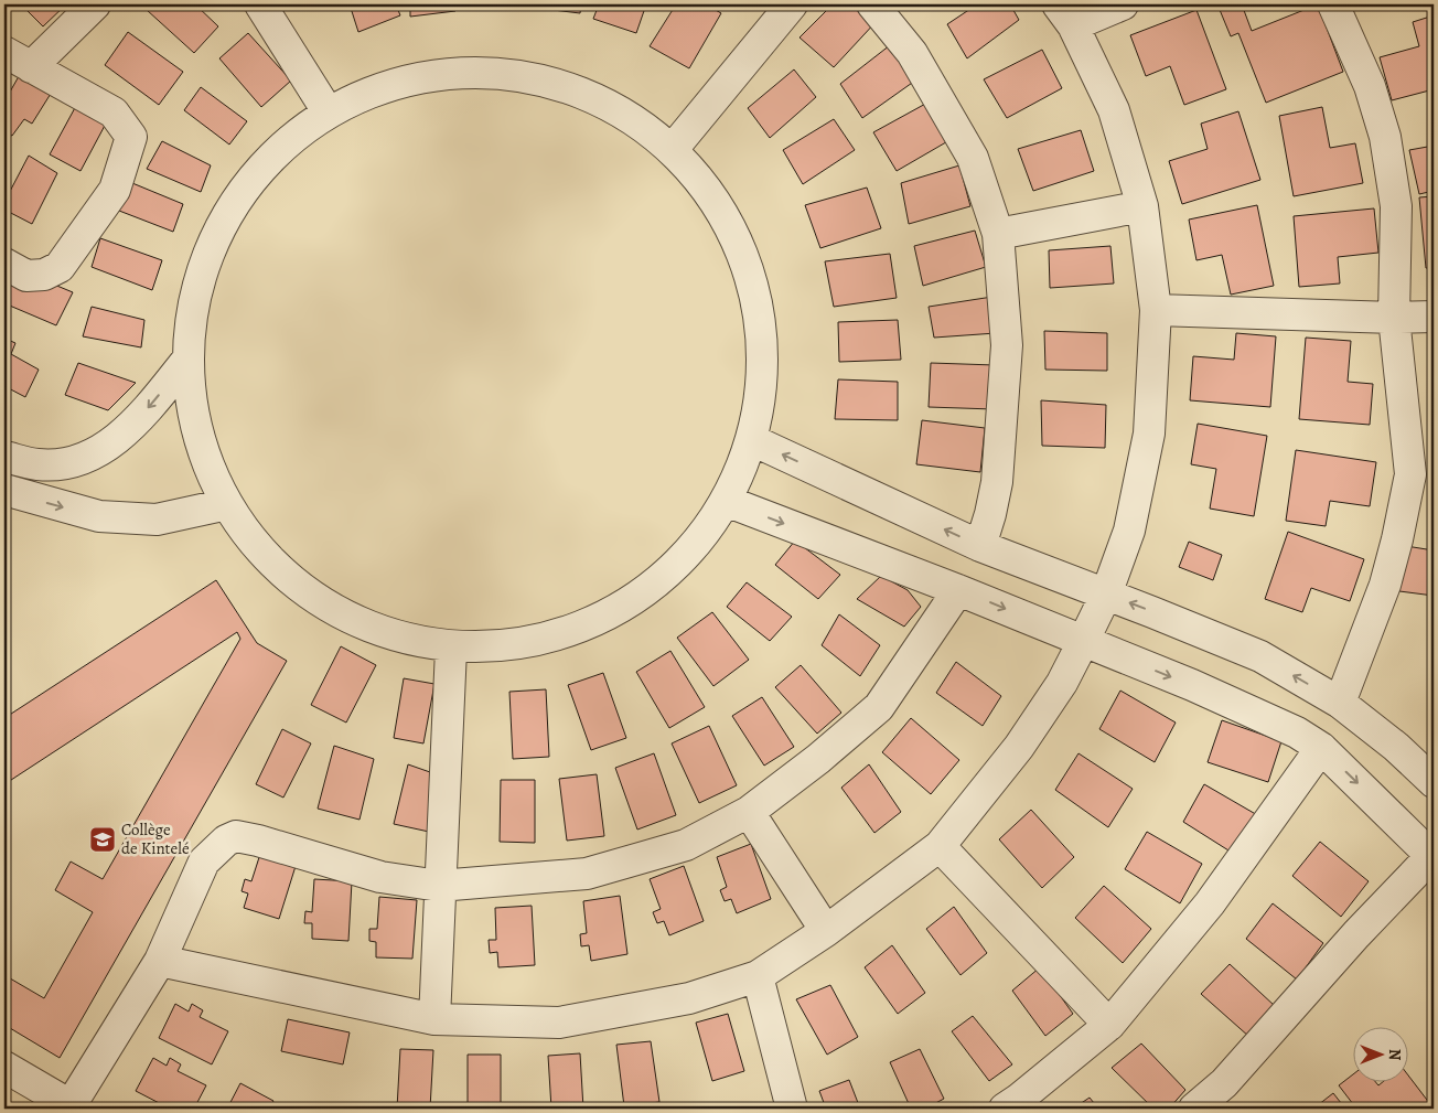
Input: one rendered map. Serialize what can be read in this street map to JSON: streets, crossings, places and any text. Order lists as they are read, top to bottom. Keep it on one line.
{"places":{"school or university":["Collège de Kintelé"]},"north":"right"}
